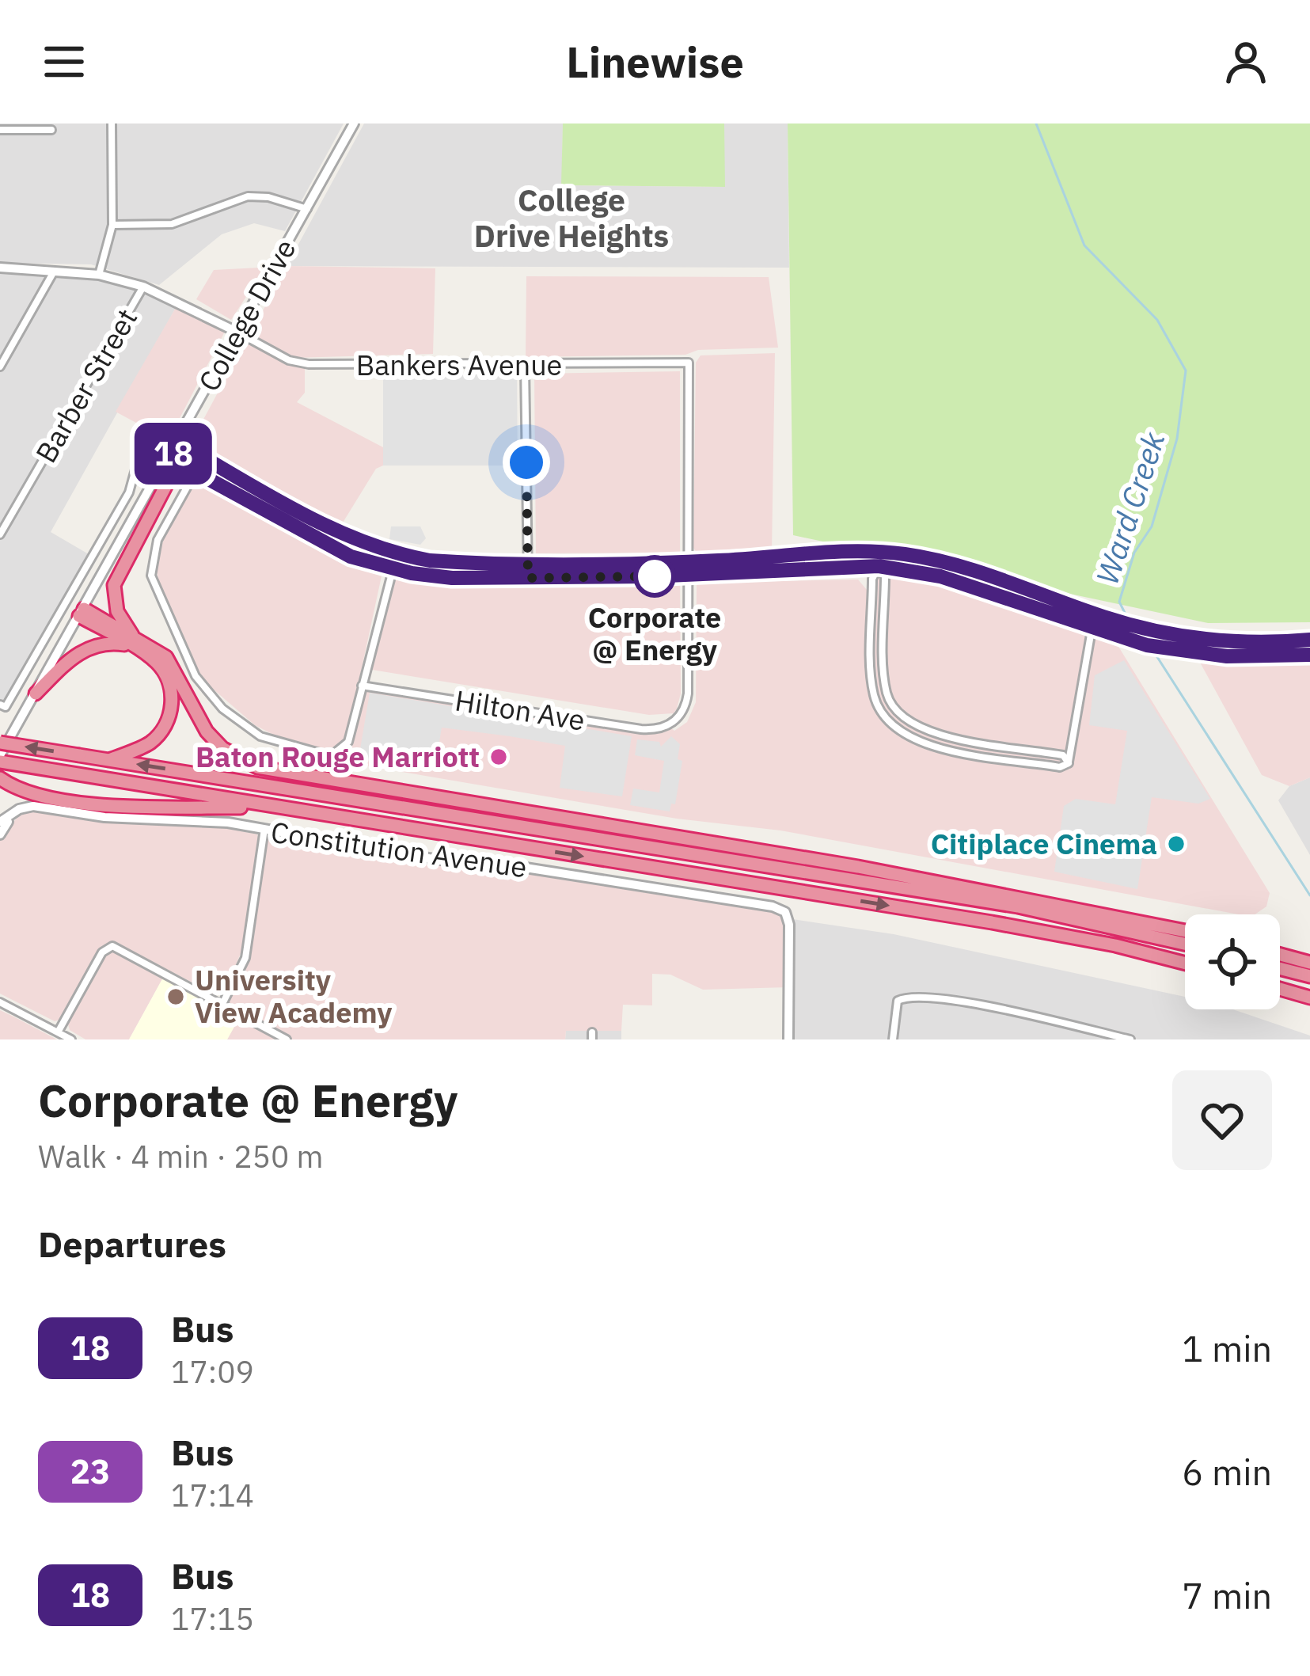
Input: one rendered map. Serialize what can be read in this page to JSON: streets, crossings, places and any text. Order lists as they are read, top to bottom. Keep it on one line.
{"streets":{"street":["College Drive","Bankers Avenue","Barber Street","Hilton Ave","Constitution Avenue"]},"crossings":[["College Drive","Bankers Avenue"]],"districts":["College Drive Heights"],"water":["Ward Creek"],"places":["Corporate @ Energy","Baton Rouge Marriott","Citiplace Cinema","University View Academy"],"lines":["bus line 18"],"page":{"header":"Linewise","on_map":"18","heading":[["Corporate @ Energy","Walk · 4 min · 250 m"],"Departures"],"list":[{"mark":"18","name":"Bus","note":"17:09","value":"1 min"},{"mark":"23","name":"Bus","note":"17:14","value":"6 min"},{"mark":"18","name":"Bus","note":"17:15","value":"7 min"}]}}
